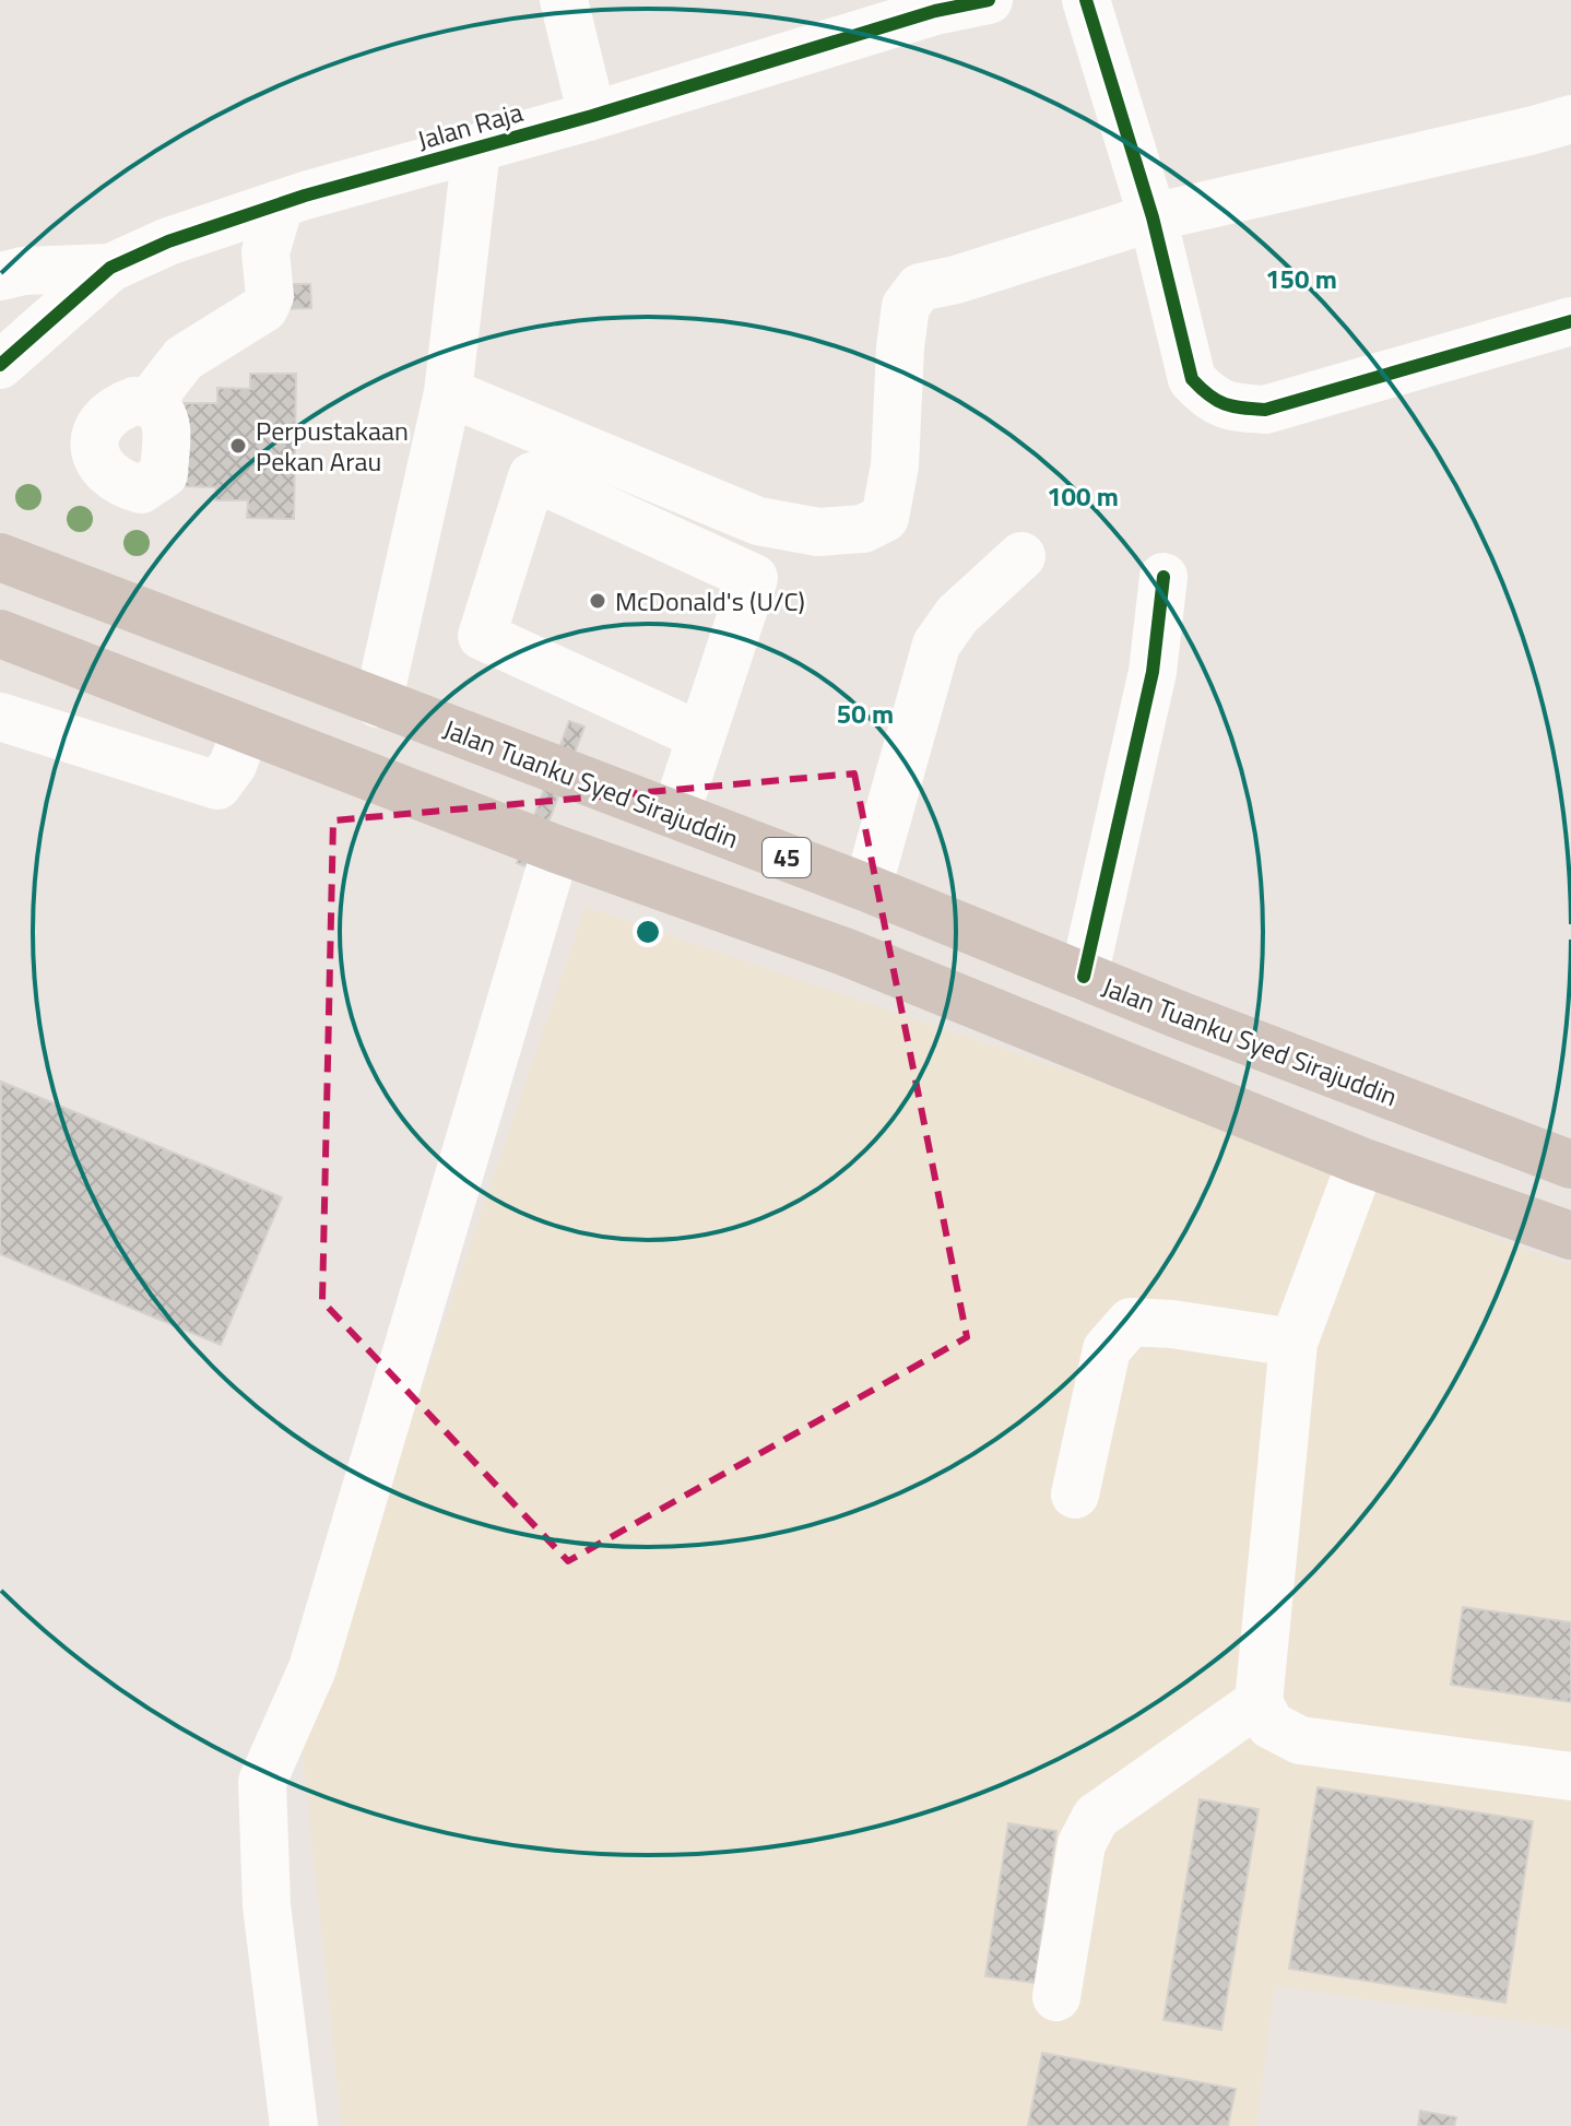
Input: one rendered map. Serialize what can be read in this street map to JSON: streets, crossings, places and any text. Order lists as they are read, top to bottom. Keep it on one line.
{"streets":{"highway":["Jalan Tuanku Syed Sirajuddin","45"],"street":["Jalan Raja"]},"places":["Perpustakaan Pekan Arau","McDonald's (U/C)"],"rings":["150 m","100 m","50 m"]}
